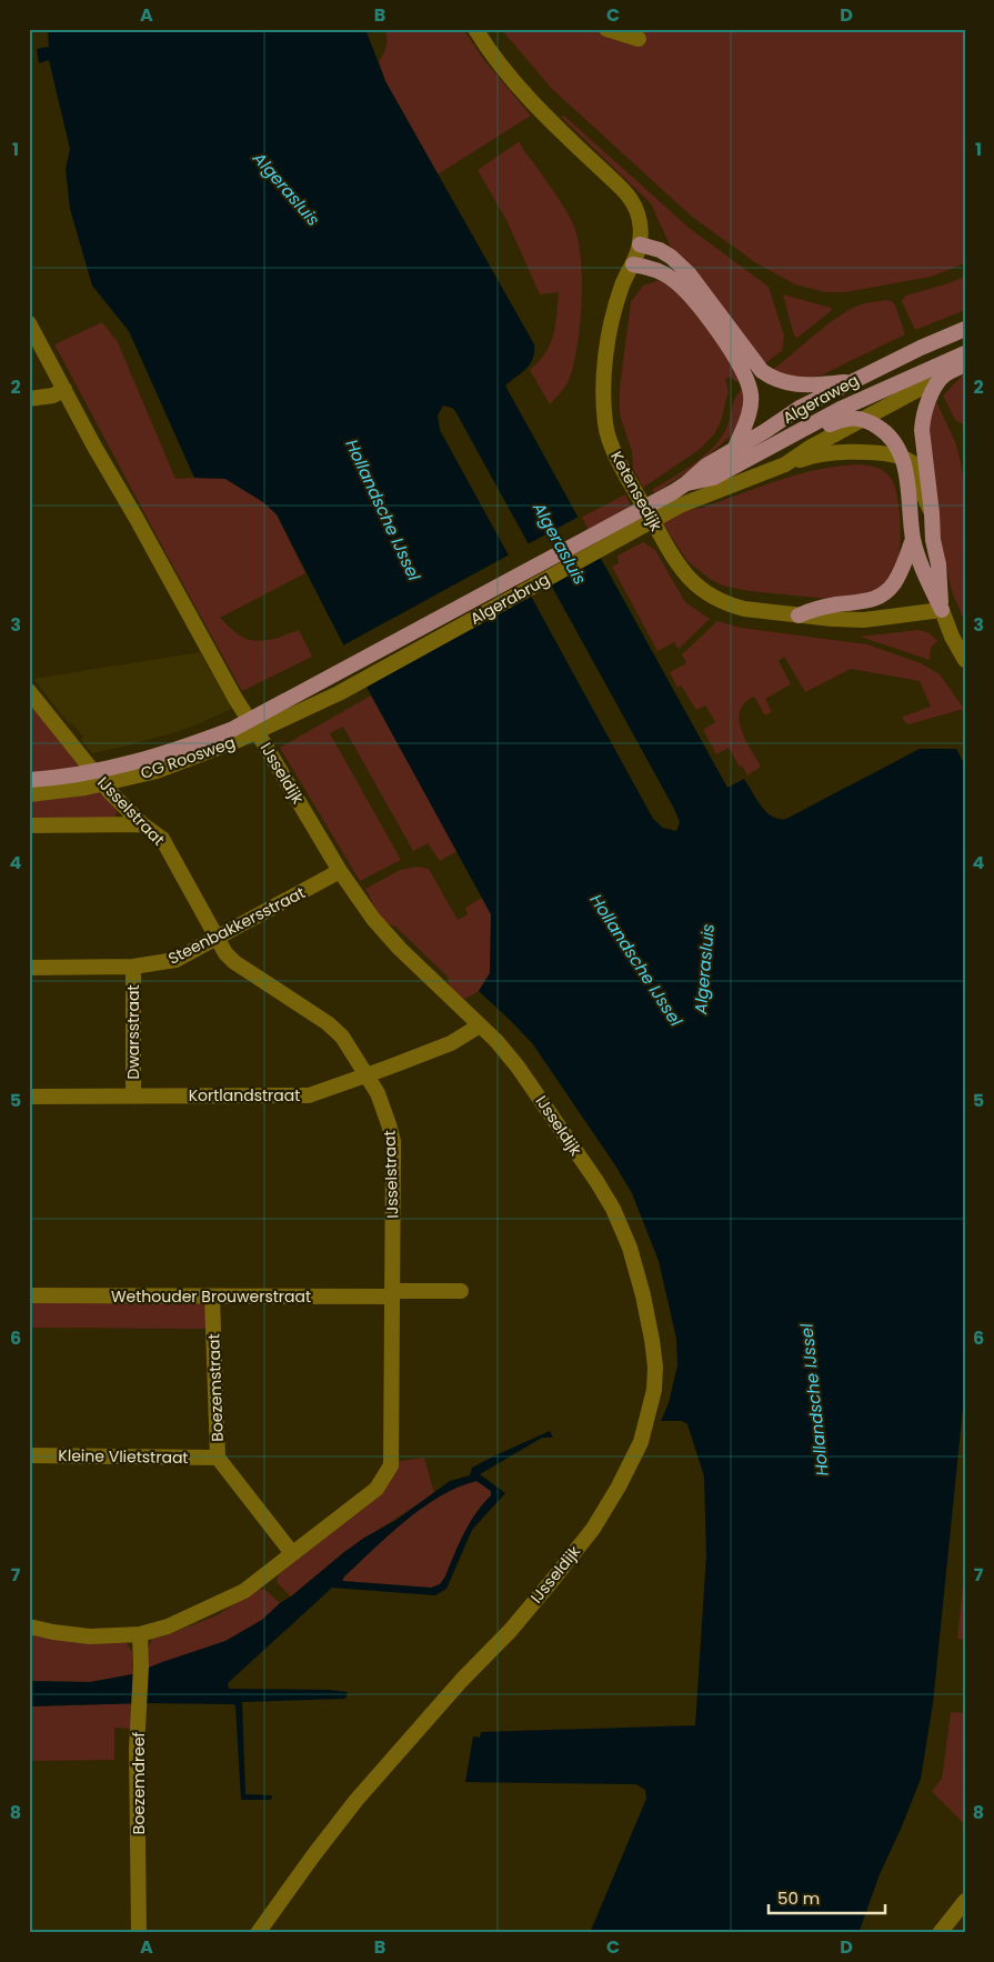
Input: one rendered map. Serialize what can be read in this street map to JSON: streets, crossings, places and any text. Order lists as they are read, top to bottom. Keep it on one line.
{"streets":{"main road":["Algeraweg","Algerabrug","CG Roosweg"],"street":["Ketensedijk","IJsseldijk","IJsselstraat","Steenbakkersstraat","Dwarsstraat","Kortlandstraat","Wethouder Brouwerstraat","Boezemstraat","Kleine Vlietstraat","Boezemdreef"]},"crossings":[["Algeraweg","Algerabrug"],["Algerabrug","CG Roosweg"],["IJsseldijk","Steenbakkersstraat"],["IJsseldijk","Kortlandstraat"],["IJsselstraat","Steenbakkersstraat"],["IJsselstraat","Kortlandstraat"],["IJsselstraat","Wethouder Brouwerstraat"],["IJsselstraat","Boezemstraat"],["IJsselstraat","Boezemdreef"],["Steenbakkersstraat","Dwarsstraat"],["Dwarsstraat","Kortlandstraat"],["Wethouder Brouwerstraat","Boezemstraat"],["Boezemstraat","Kleine Vlietstraat"]],"water":["Algerasluis","Hollandsche IJssel"],"scale_bar":"50 m","grid":{"columns":["A","B","C","D"],"rows":["1","2","3","4","5","6","7","8"]}}
